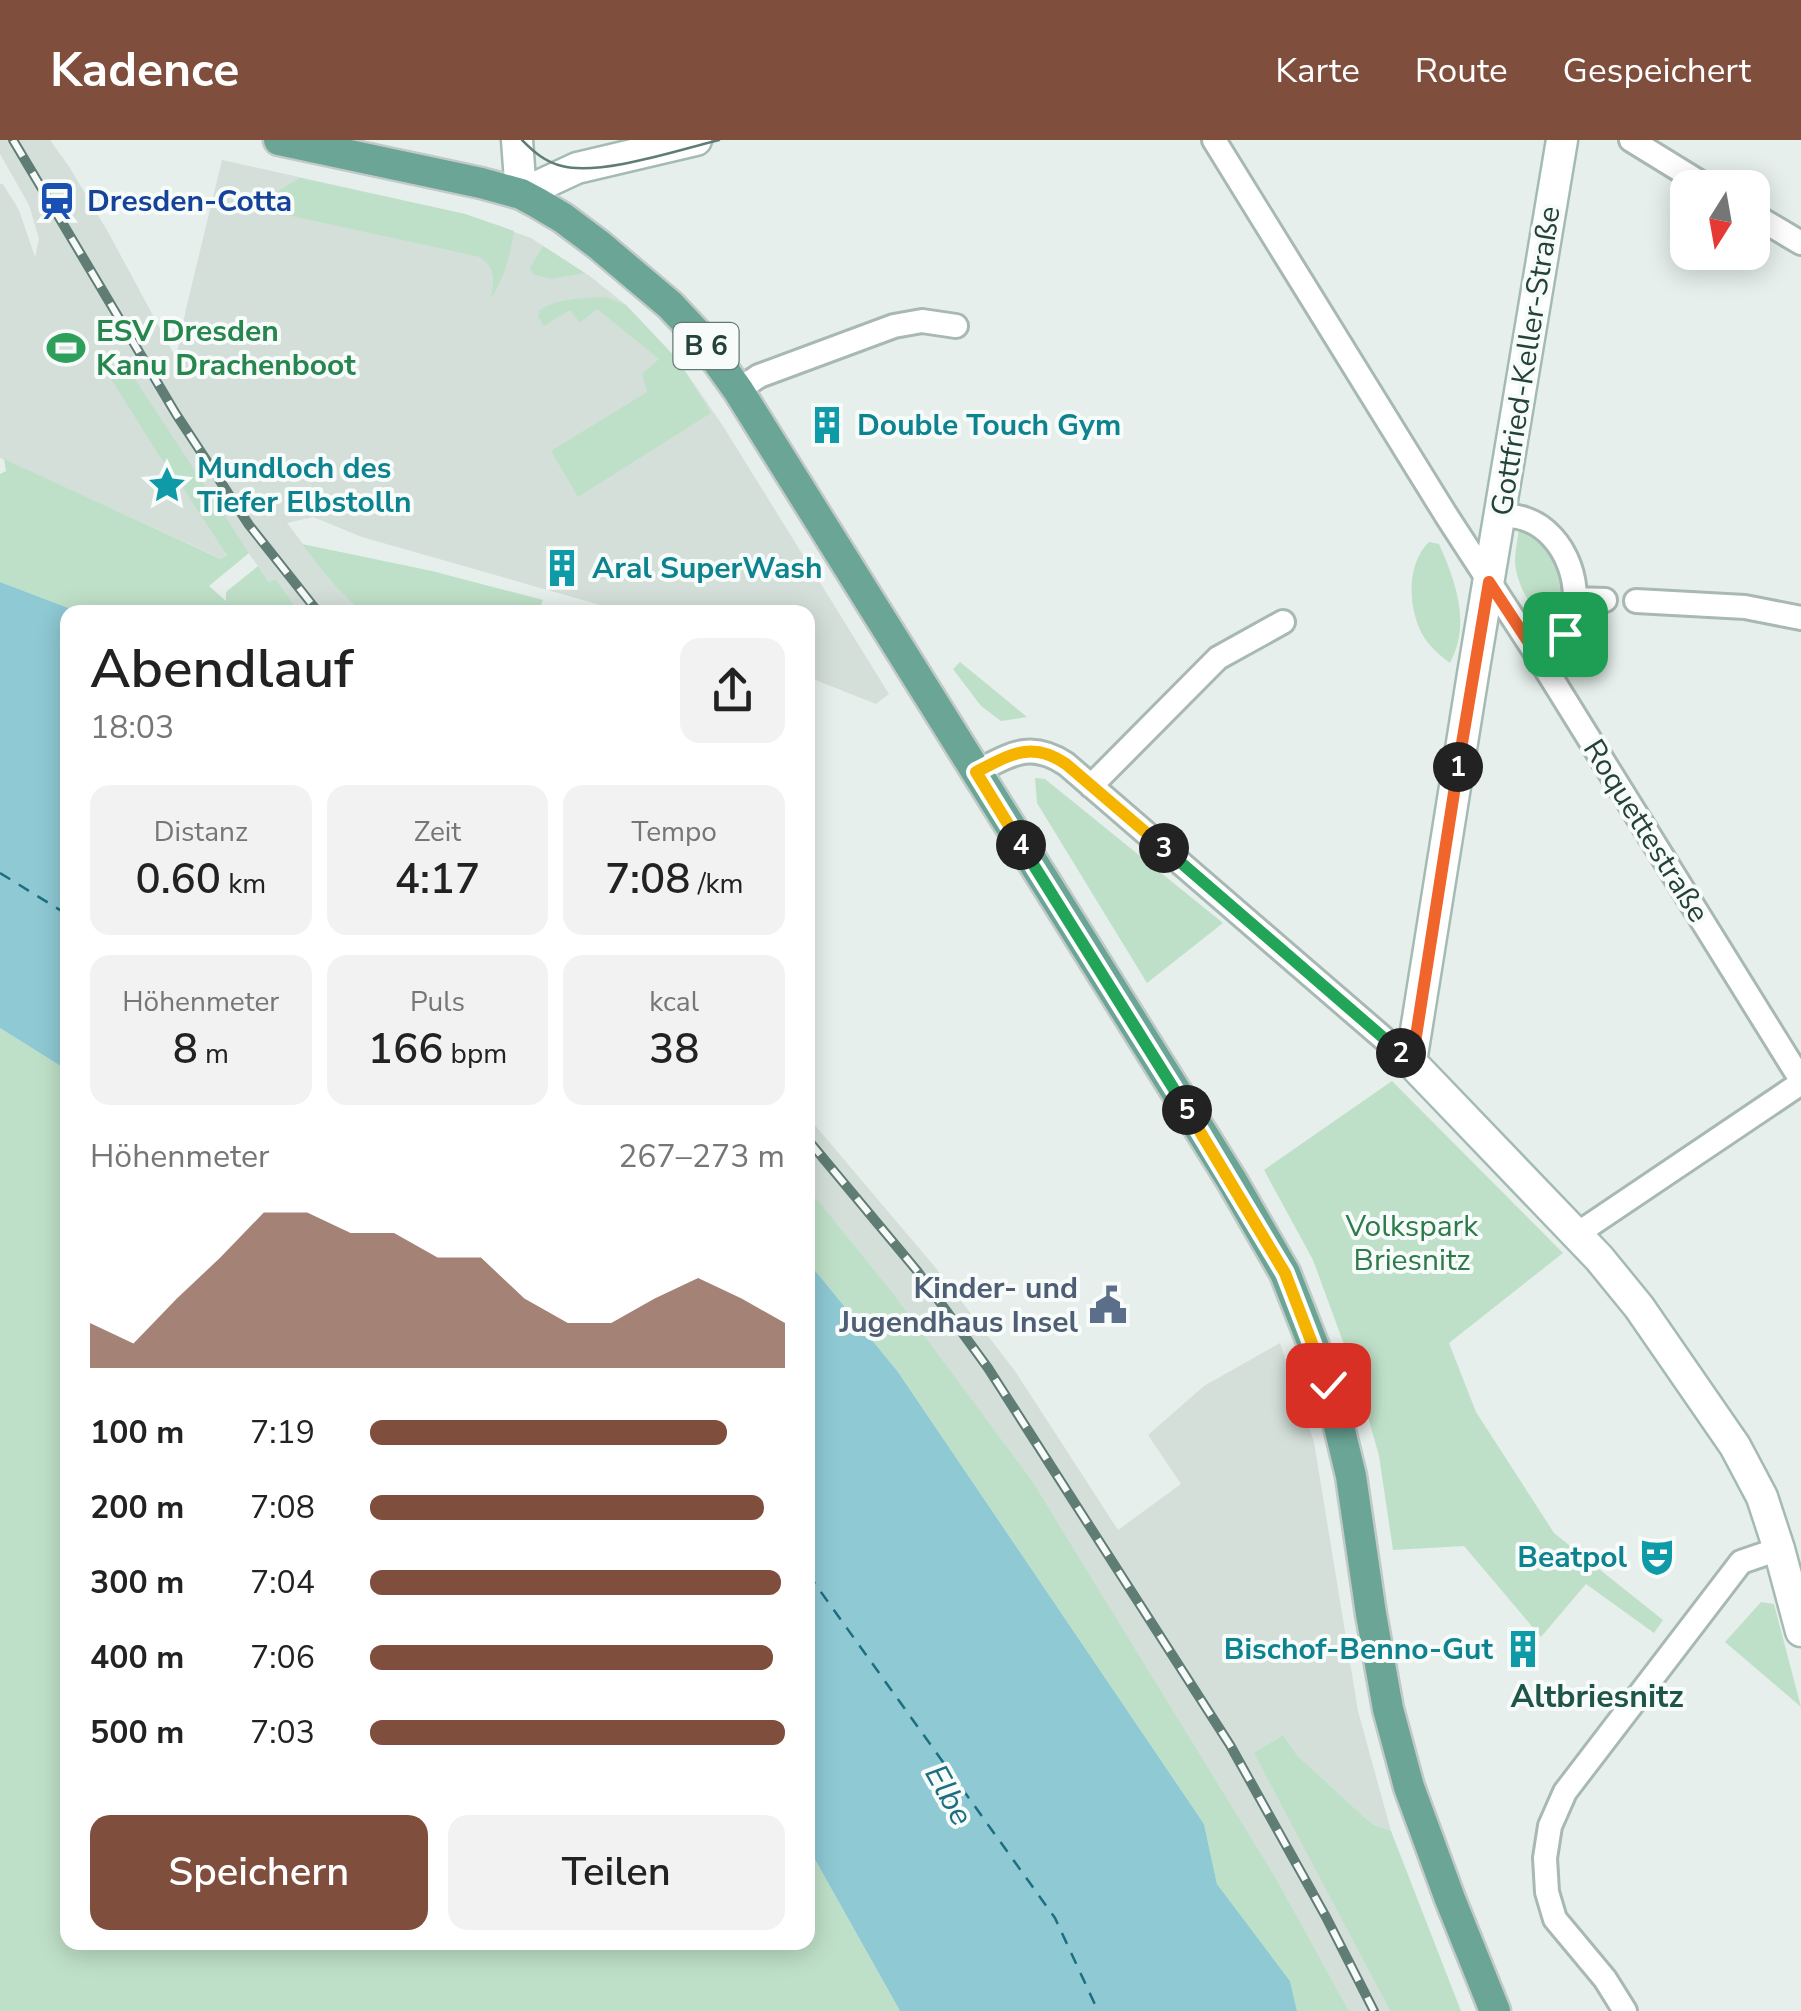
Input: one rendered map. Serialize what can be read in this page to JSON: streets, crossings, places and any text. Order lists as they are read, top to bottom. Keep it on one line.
{"streets":{"main road":["B 6"],"street":["Gottfried-Keller-Straße","Roquettestraße"]},"crossings":[["Gottfried-Keller-Straße","Roquettestraße"]],"districts":["Altbriesnitz"],"water":["Elbe"],"parks":["Volkspark Briesnitz"],"places":{"station":["Dresden-Cotta"],"sports":["ESV Dresden Kanu Drachenboot"],"building":["Double Touch Gym","Aral SuperWash","Bischof-Benno-Gut"],"place":["Mundloch des Tiefer Elbstolln"],"public building":["Kinder- und Jugendhaus Insel"],"theatre":["Beatpol"]},"north":"bottom","page":{"header":"Kadence","nav":["Karte","Route","Gespeichert"],"heading":["Abendlauf","18:03"],"pins":["1","4","3","2","5"],"stats":[["Distanz","0.60 km"],["Zeit","4:17"],["Tempo","7:08 /km"],["Höhenmeter","8 m"],["Puls","166 bpm"],["kcal","38"]],"chart":["Höhenmeter","267–273 m"],"list":[{"name":"100 m","note":"7:19"},{"name":"200 m","note":"7:08"},{"name":"300 m","note":"7:04"},{"name":"400 m","note":"7:06"},{"name":"500 m","note":"7:03"}],"buttons":["Speichern","Teilen"]}}
